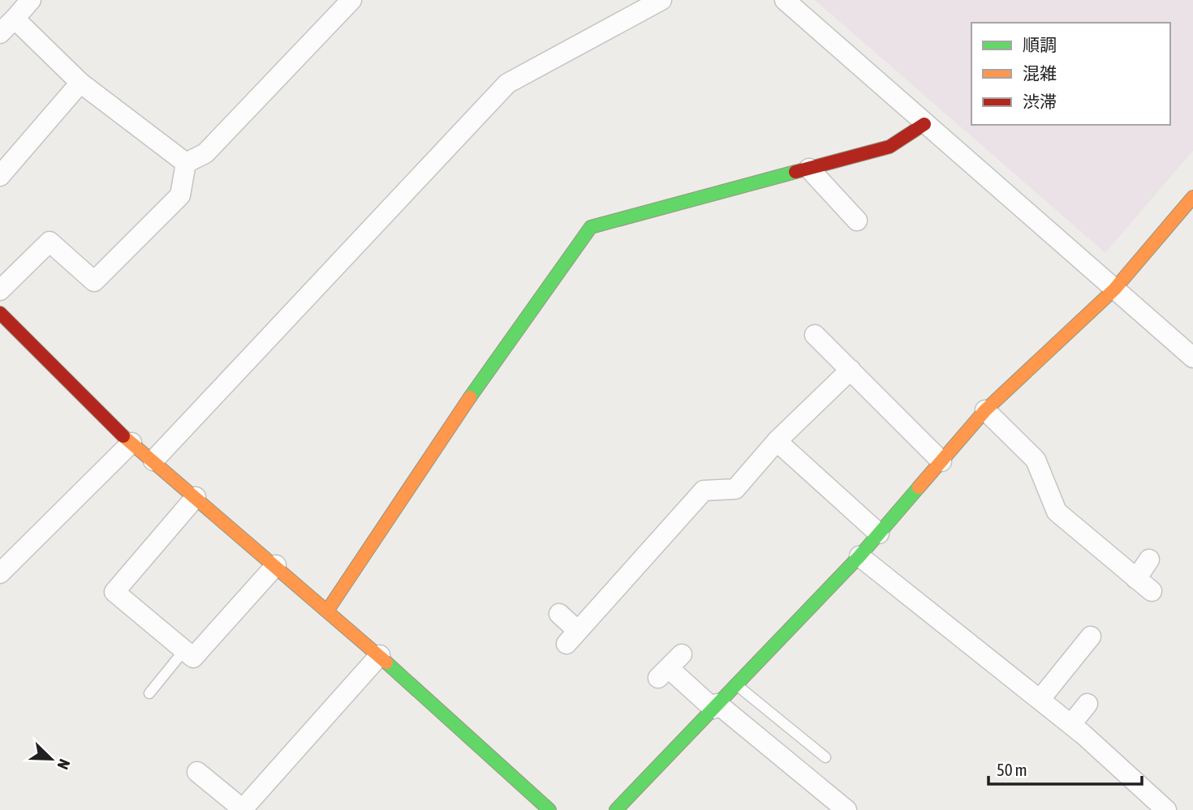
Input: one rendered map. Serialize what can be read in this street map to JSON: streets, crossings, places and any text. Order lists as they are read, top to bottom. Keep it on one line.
{"legend":["順調","混雑","渋滞"],"scale_bar":"50 m","north":"bottom right"}
